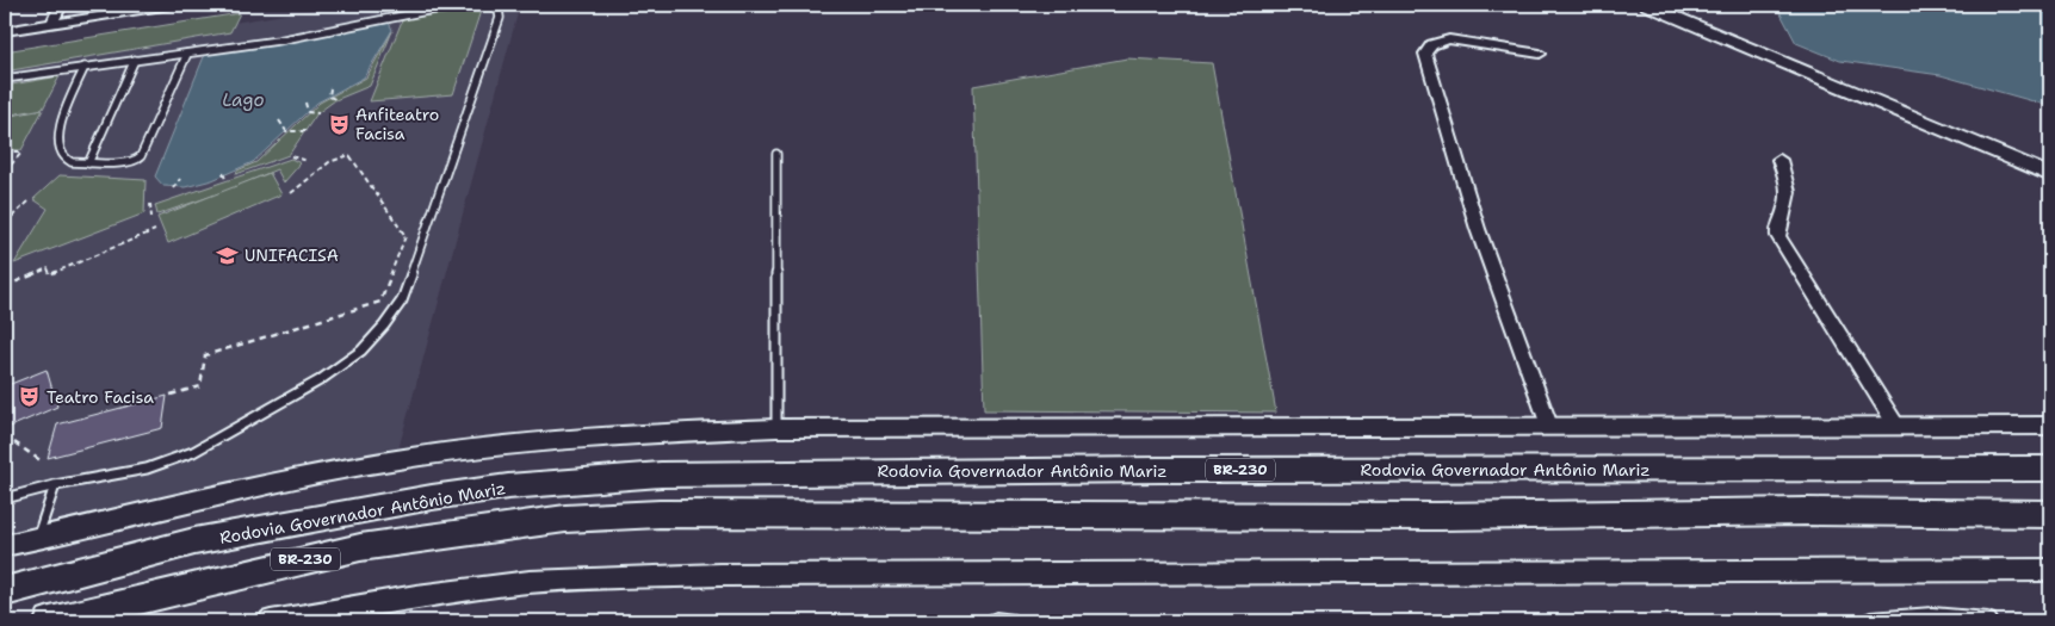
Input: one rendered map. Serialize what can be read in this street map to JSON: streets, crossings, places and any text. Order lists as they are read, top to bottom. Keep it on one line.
{"streets":{"highway":["BR-230","Rodovia Governador Antônio Mariz"]},"water":["Lago"],"places":{"theatre":["Anfiteatro Facisa","Teatro Facisa"],"school or university":["UNIFACISA"]}}
